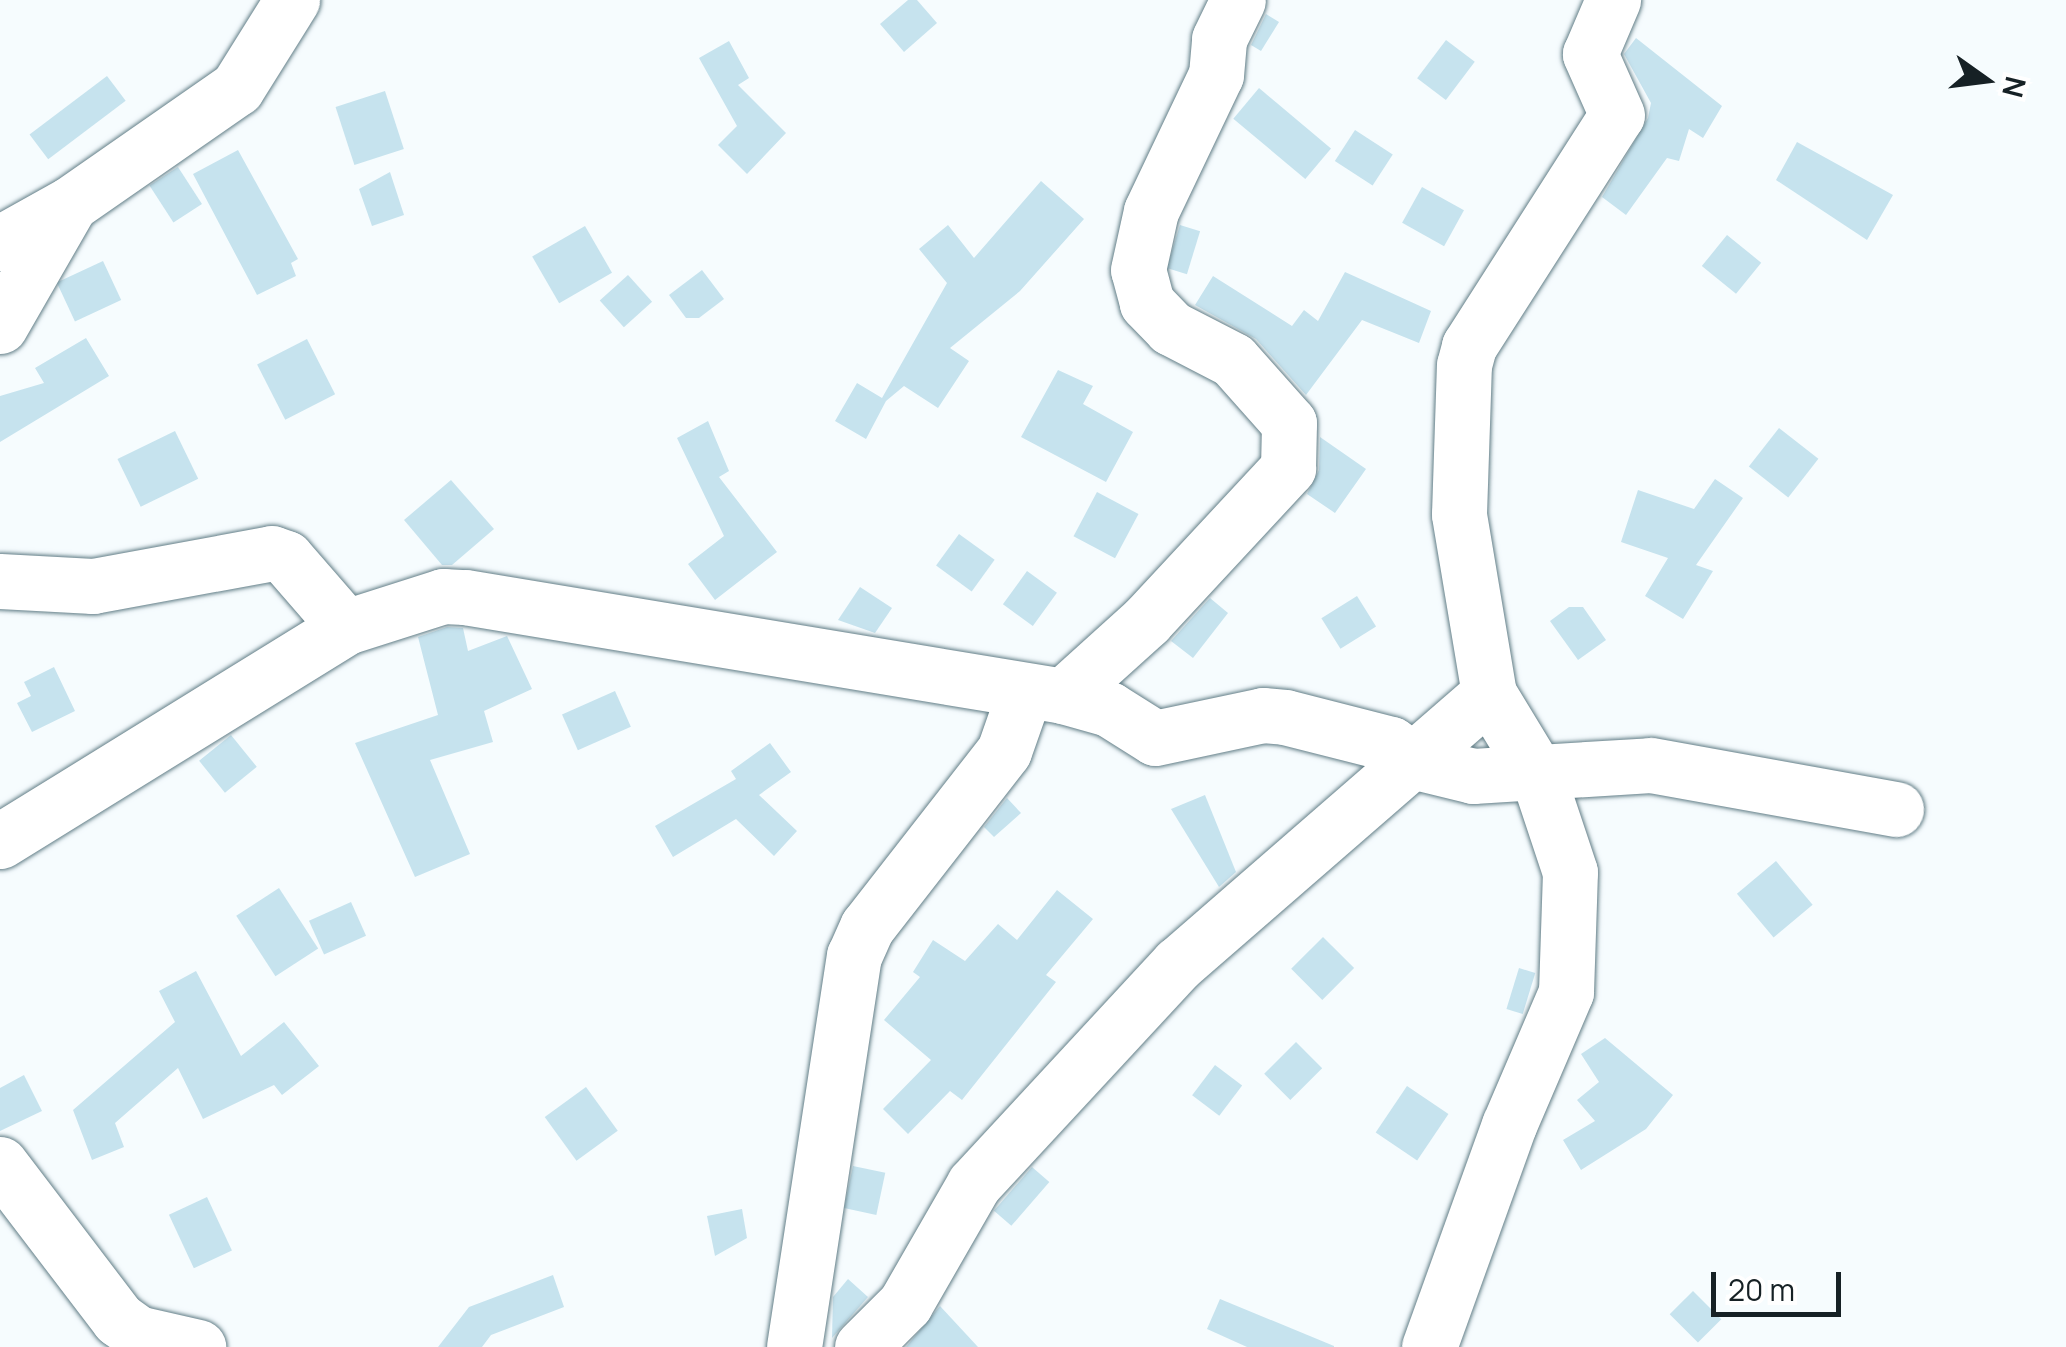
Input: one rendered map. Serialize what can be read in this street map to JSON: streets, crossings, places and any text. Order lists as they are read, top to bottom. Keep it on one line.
{"scale_bar":"20 m","north":"right"}
